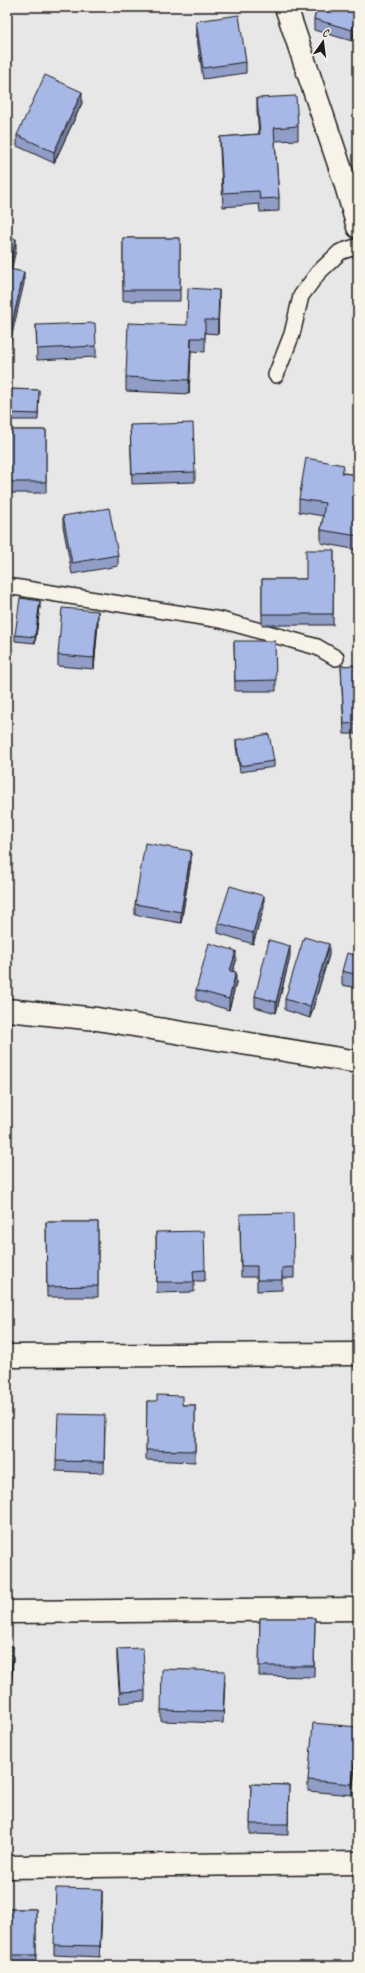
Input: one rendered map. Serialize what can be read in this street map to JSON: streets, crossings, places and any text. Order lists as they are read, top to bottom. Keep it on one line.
{"north":"top"}
